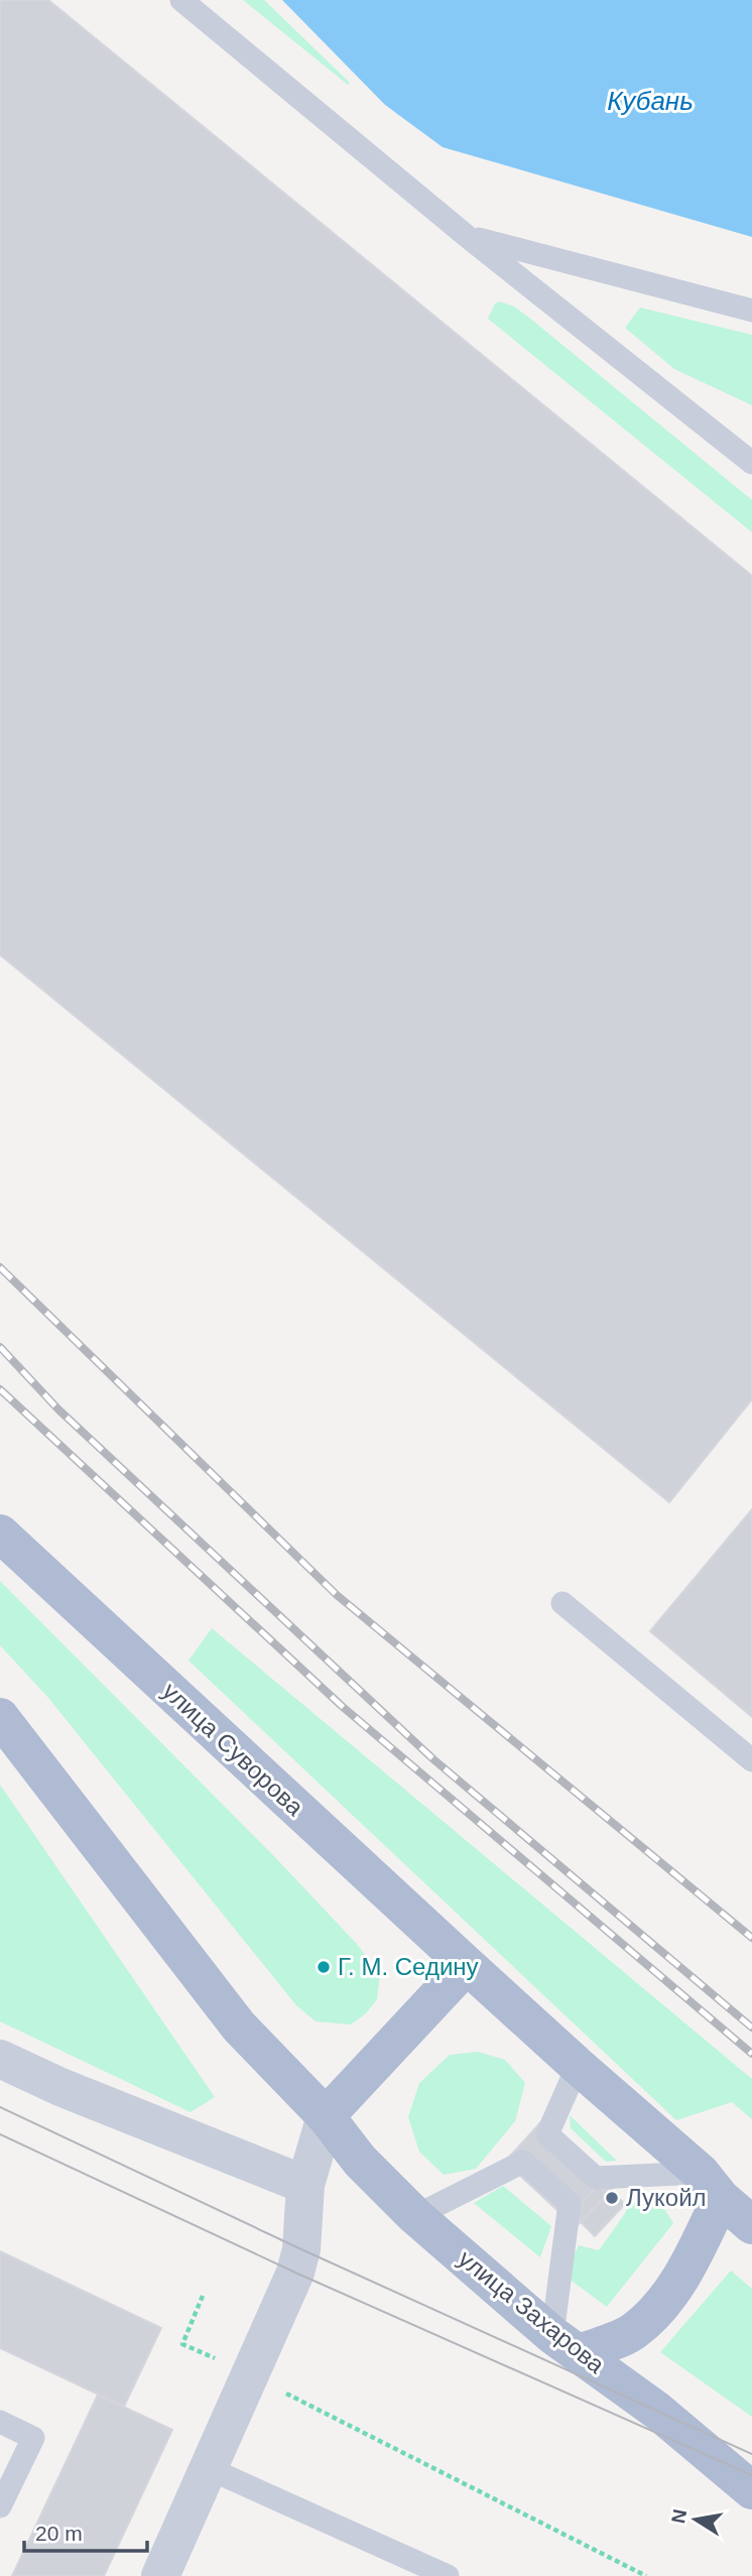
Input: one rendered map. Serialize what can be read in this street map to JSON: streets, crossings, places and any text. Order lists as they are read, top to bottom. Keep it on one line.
{"streets":{"main road":["улица Суворова","улица Захарова"]},"water":["Кубань"],"places":["Г. М. Седину","Лукойл"],"scale_bar":"20 m","north":"left"}
